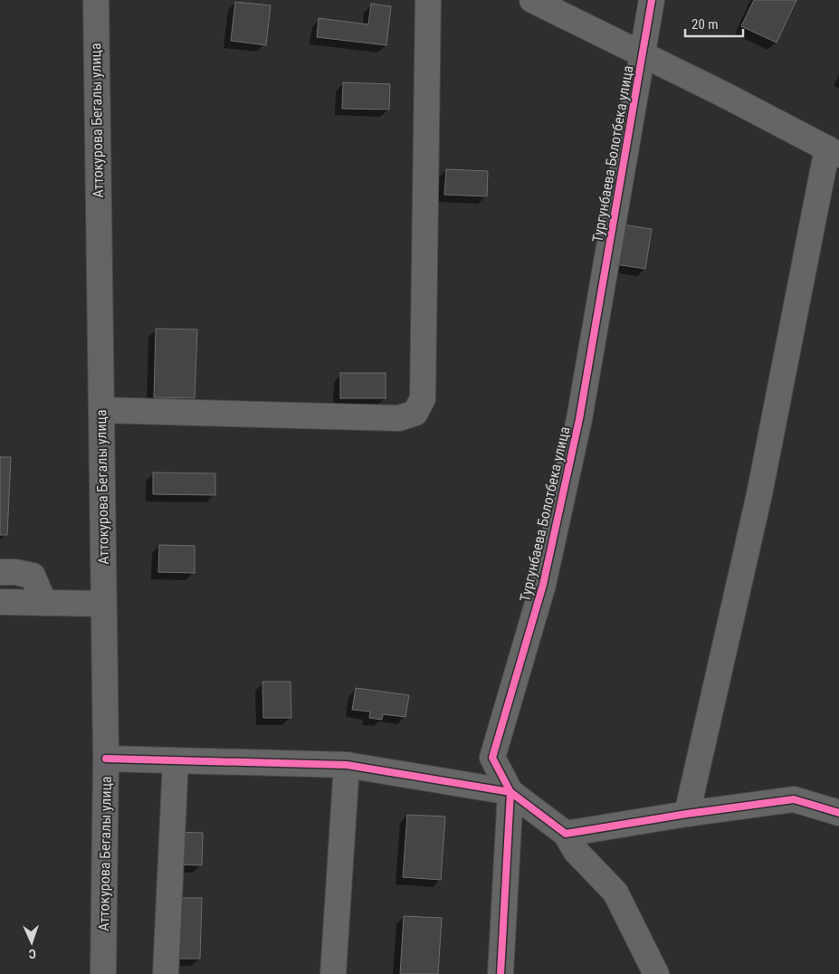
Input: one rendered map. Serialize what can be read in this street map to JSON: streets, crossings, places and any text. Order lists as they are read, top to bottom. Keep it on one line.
{"streets":{"main road":["Аттокурова Бегалы улица"],"street":["Тургунбаева Болотбека улица"]},"scale_bar":"20 m","north":"bottom"}
